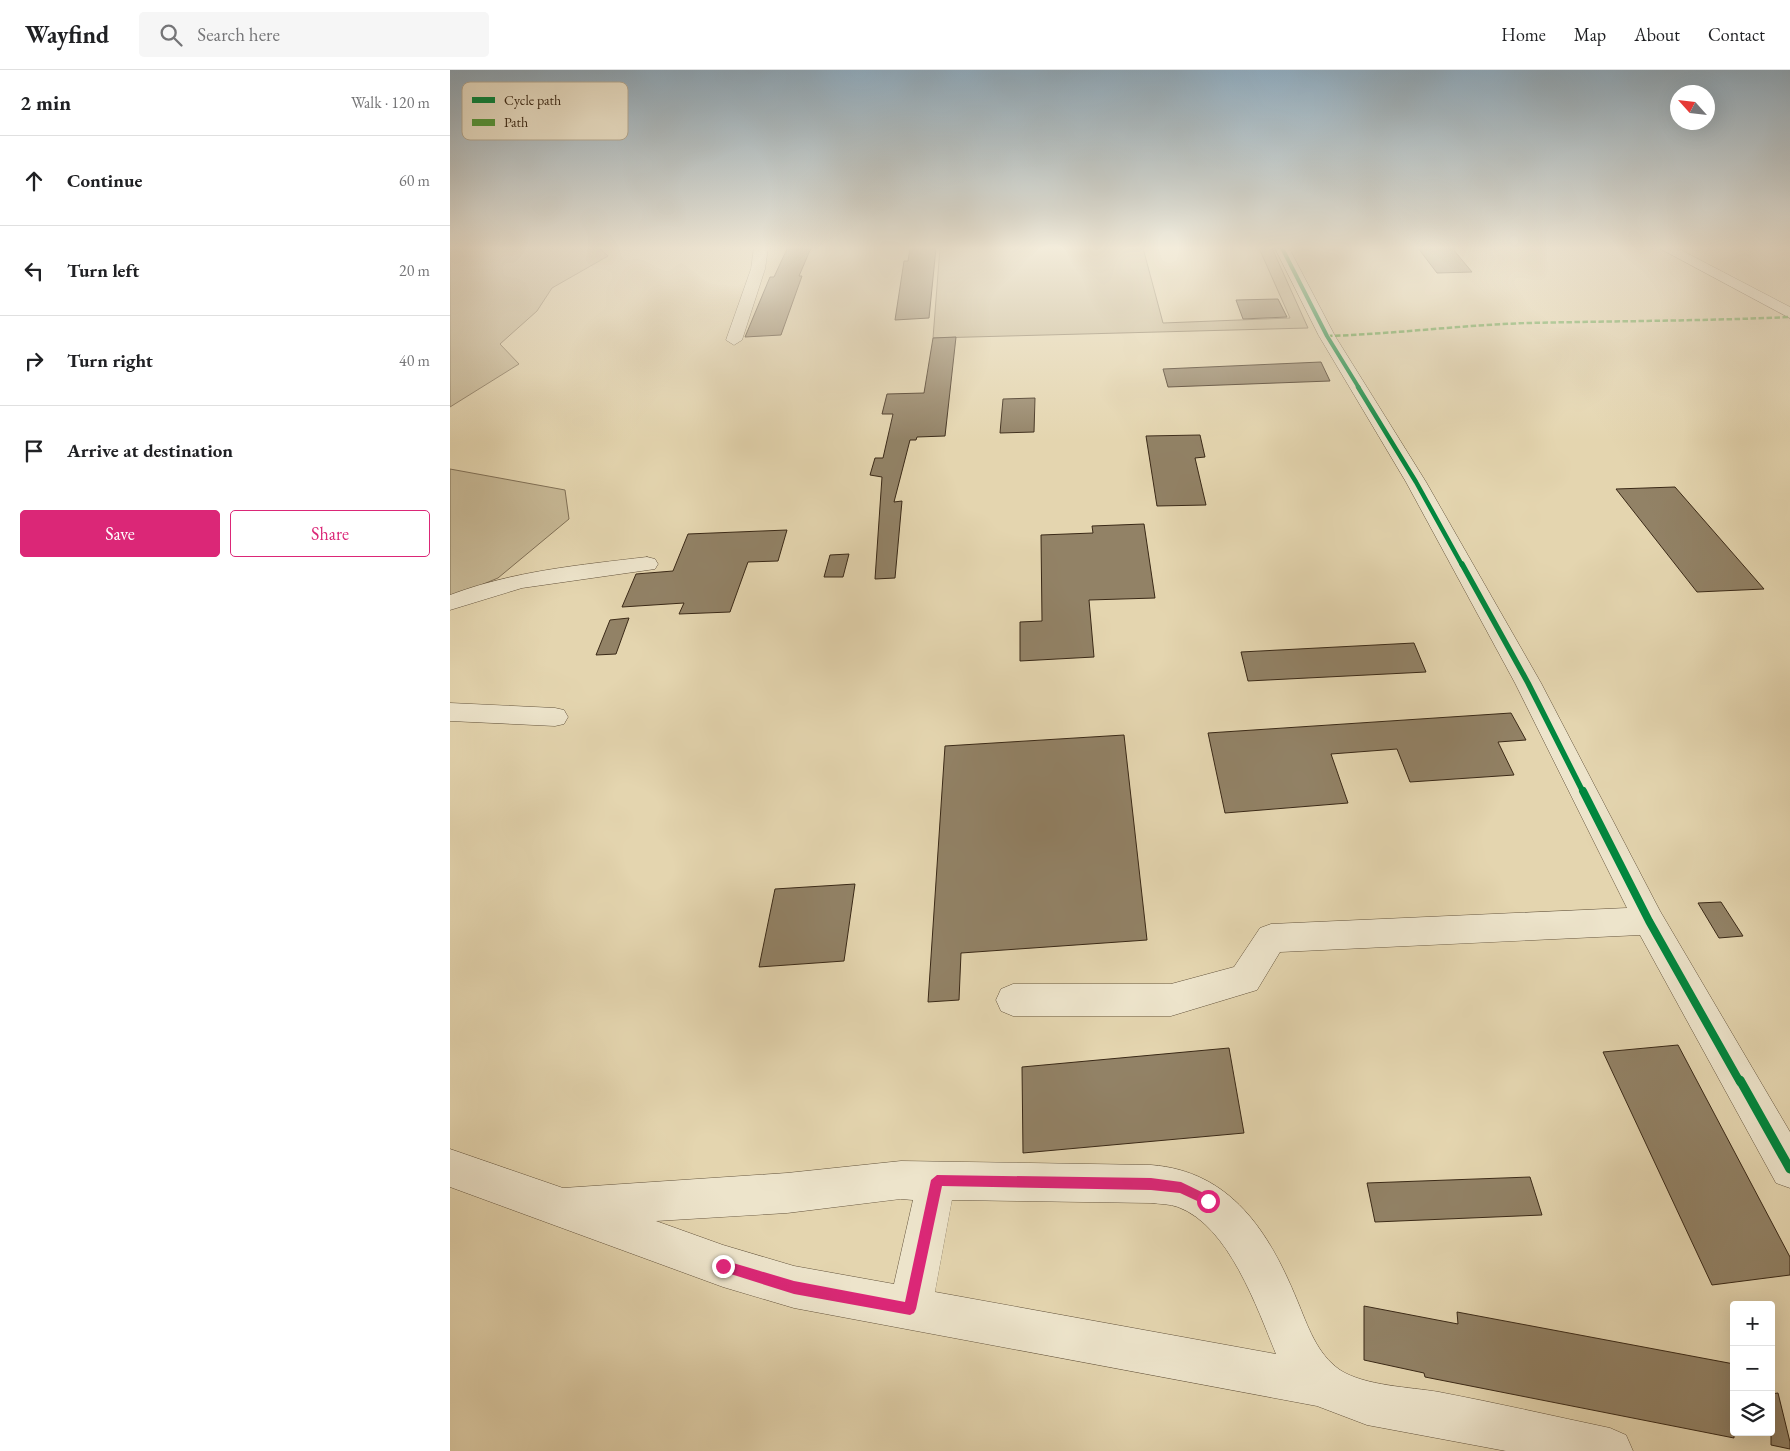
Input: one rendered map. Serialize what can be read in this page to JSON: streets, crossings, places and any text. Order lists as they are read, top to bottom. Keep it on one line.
{"legend":["Cycle path","Path"],"north":"top left","page":{"header":"Wayfind","search":"Search here","nav":["Home","Map","About","Contact"],"heading":["2 min","Walk · 120 m"],"list":[["Continue","60 m"],["Turn left","20 m"],["Turn right","40 m"],"Arrive at destination"],"buttons":["Save","Share"],"map_buttons":["+","−"]}}
